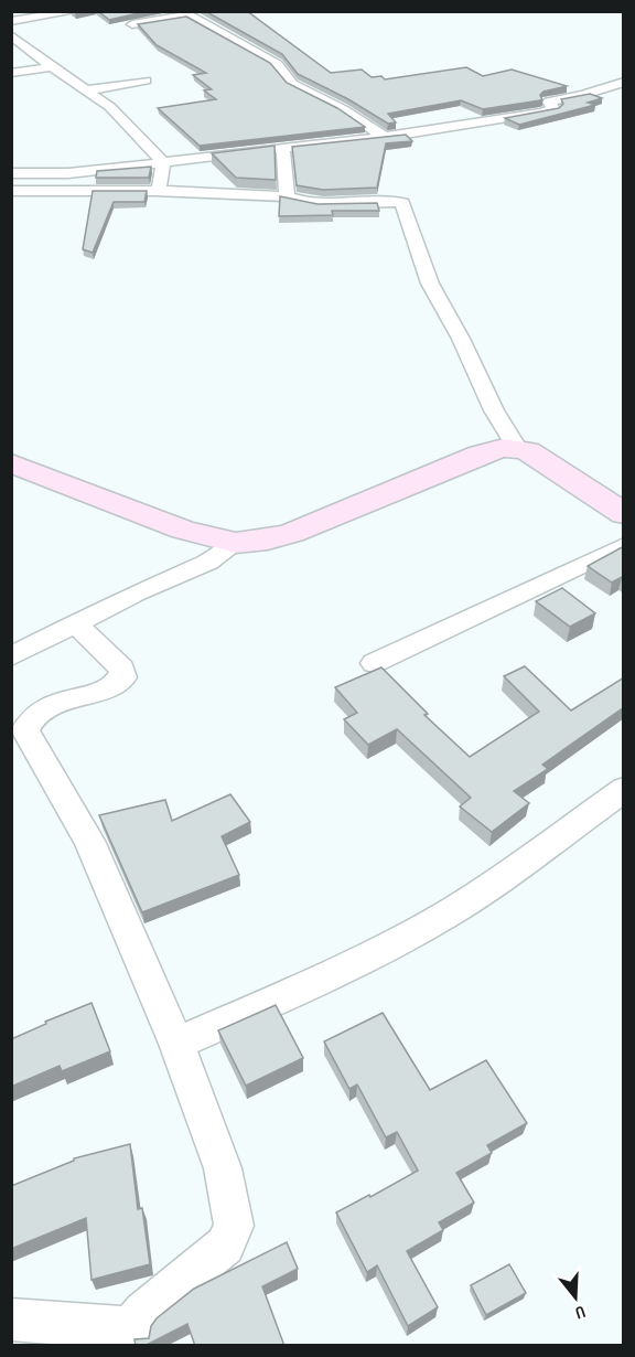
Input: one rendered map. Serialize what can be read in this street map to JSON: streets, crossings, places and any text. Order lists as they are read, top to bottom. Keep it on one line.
{"north":"bottom"}
